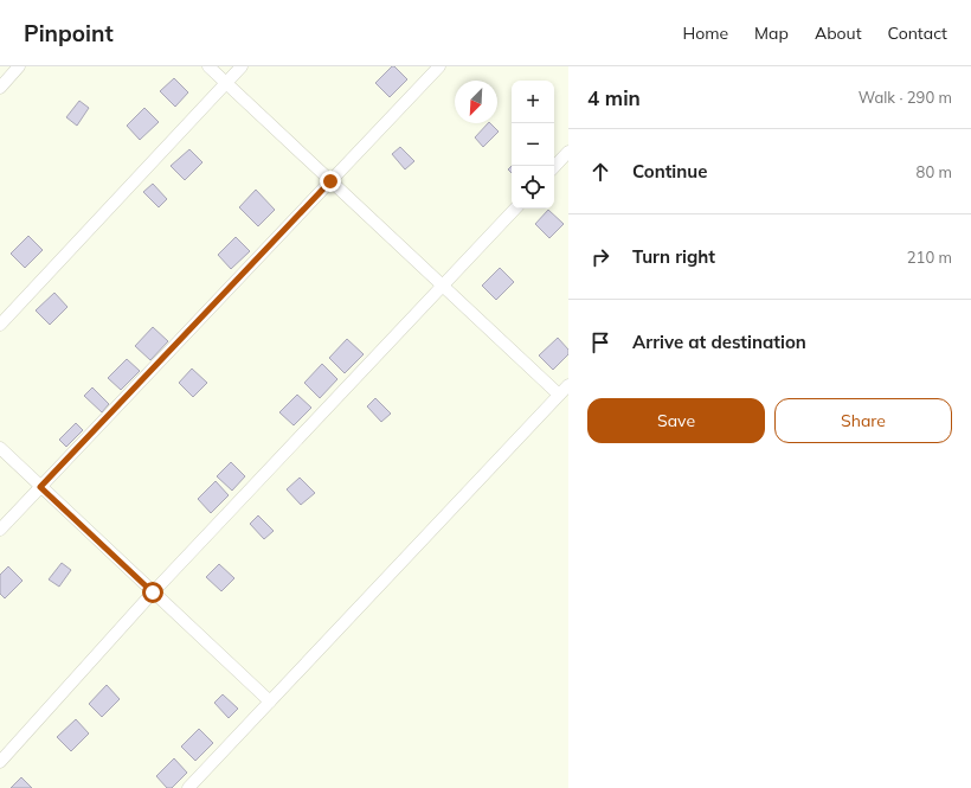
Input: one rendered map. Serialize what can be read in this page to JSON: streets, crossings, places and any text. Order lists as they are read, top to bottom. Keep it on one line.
{"north":"bottom left","page":{"header":"Pinpoint","nav":["Home","Map","About","Contact"],"heading":["4 min","Walk · 290 m"],"map_buttons":["+","−"],"list":[["Continue","80 m"],["Turn right","210 m"],"Arrive at destination"],"buttons":["Save","Share"]}}
